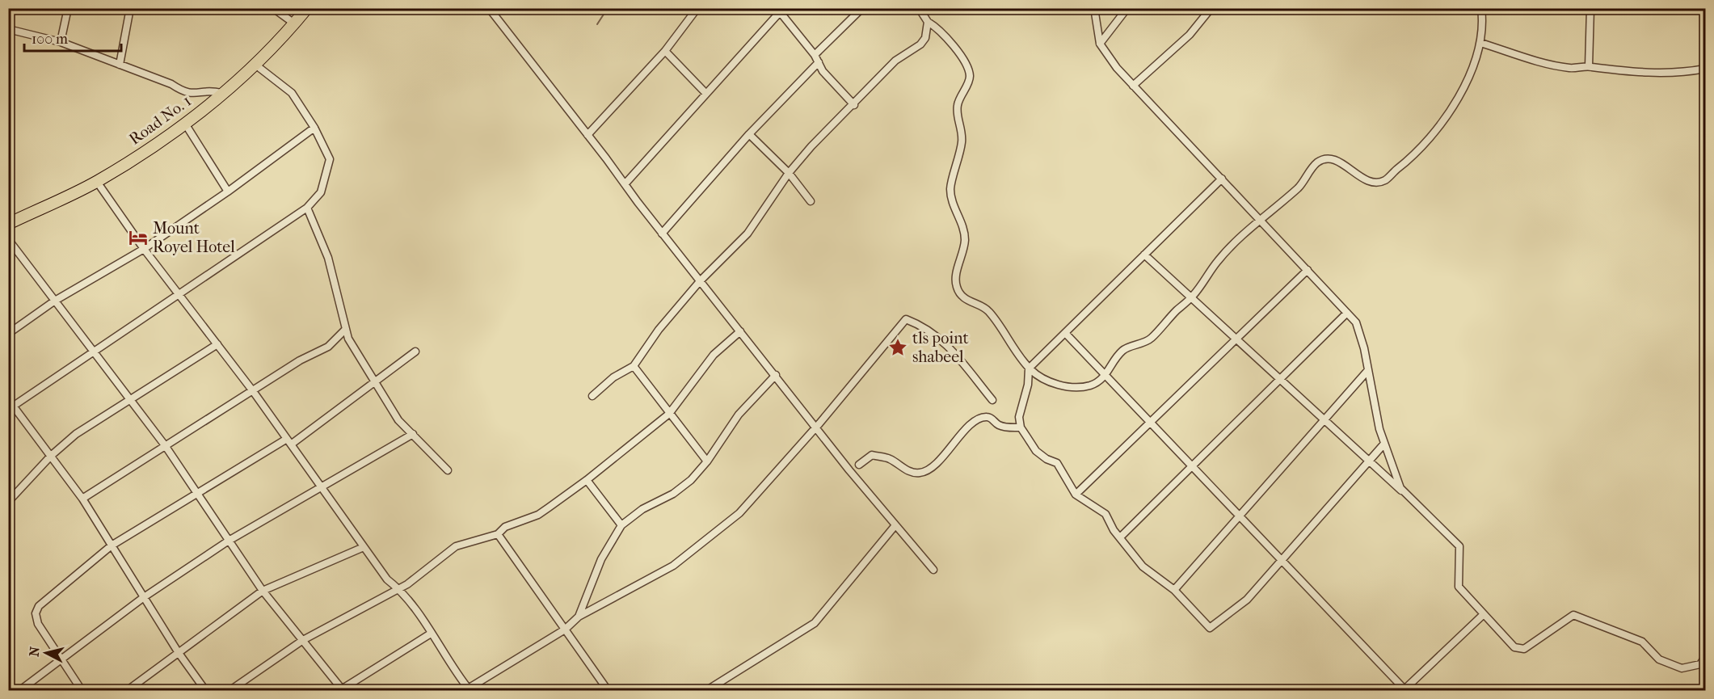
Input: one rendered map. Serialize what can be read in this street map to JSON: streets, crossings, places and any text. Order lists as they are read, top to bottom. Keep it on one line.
{"streets":{"highway":["Road No. 1"]},"places":{"hotel":["Mount Royel Hotel"],"place":["tls point shabeel"]},"scale_bar":"100 m","north":"left"}
